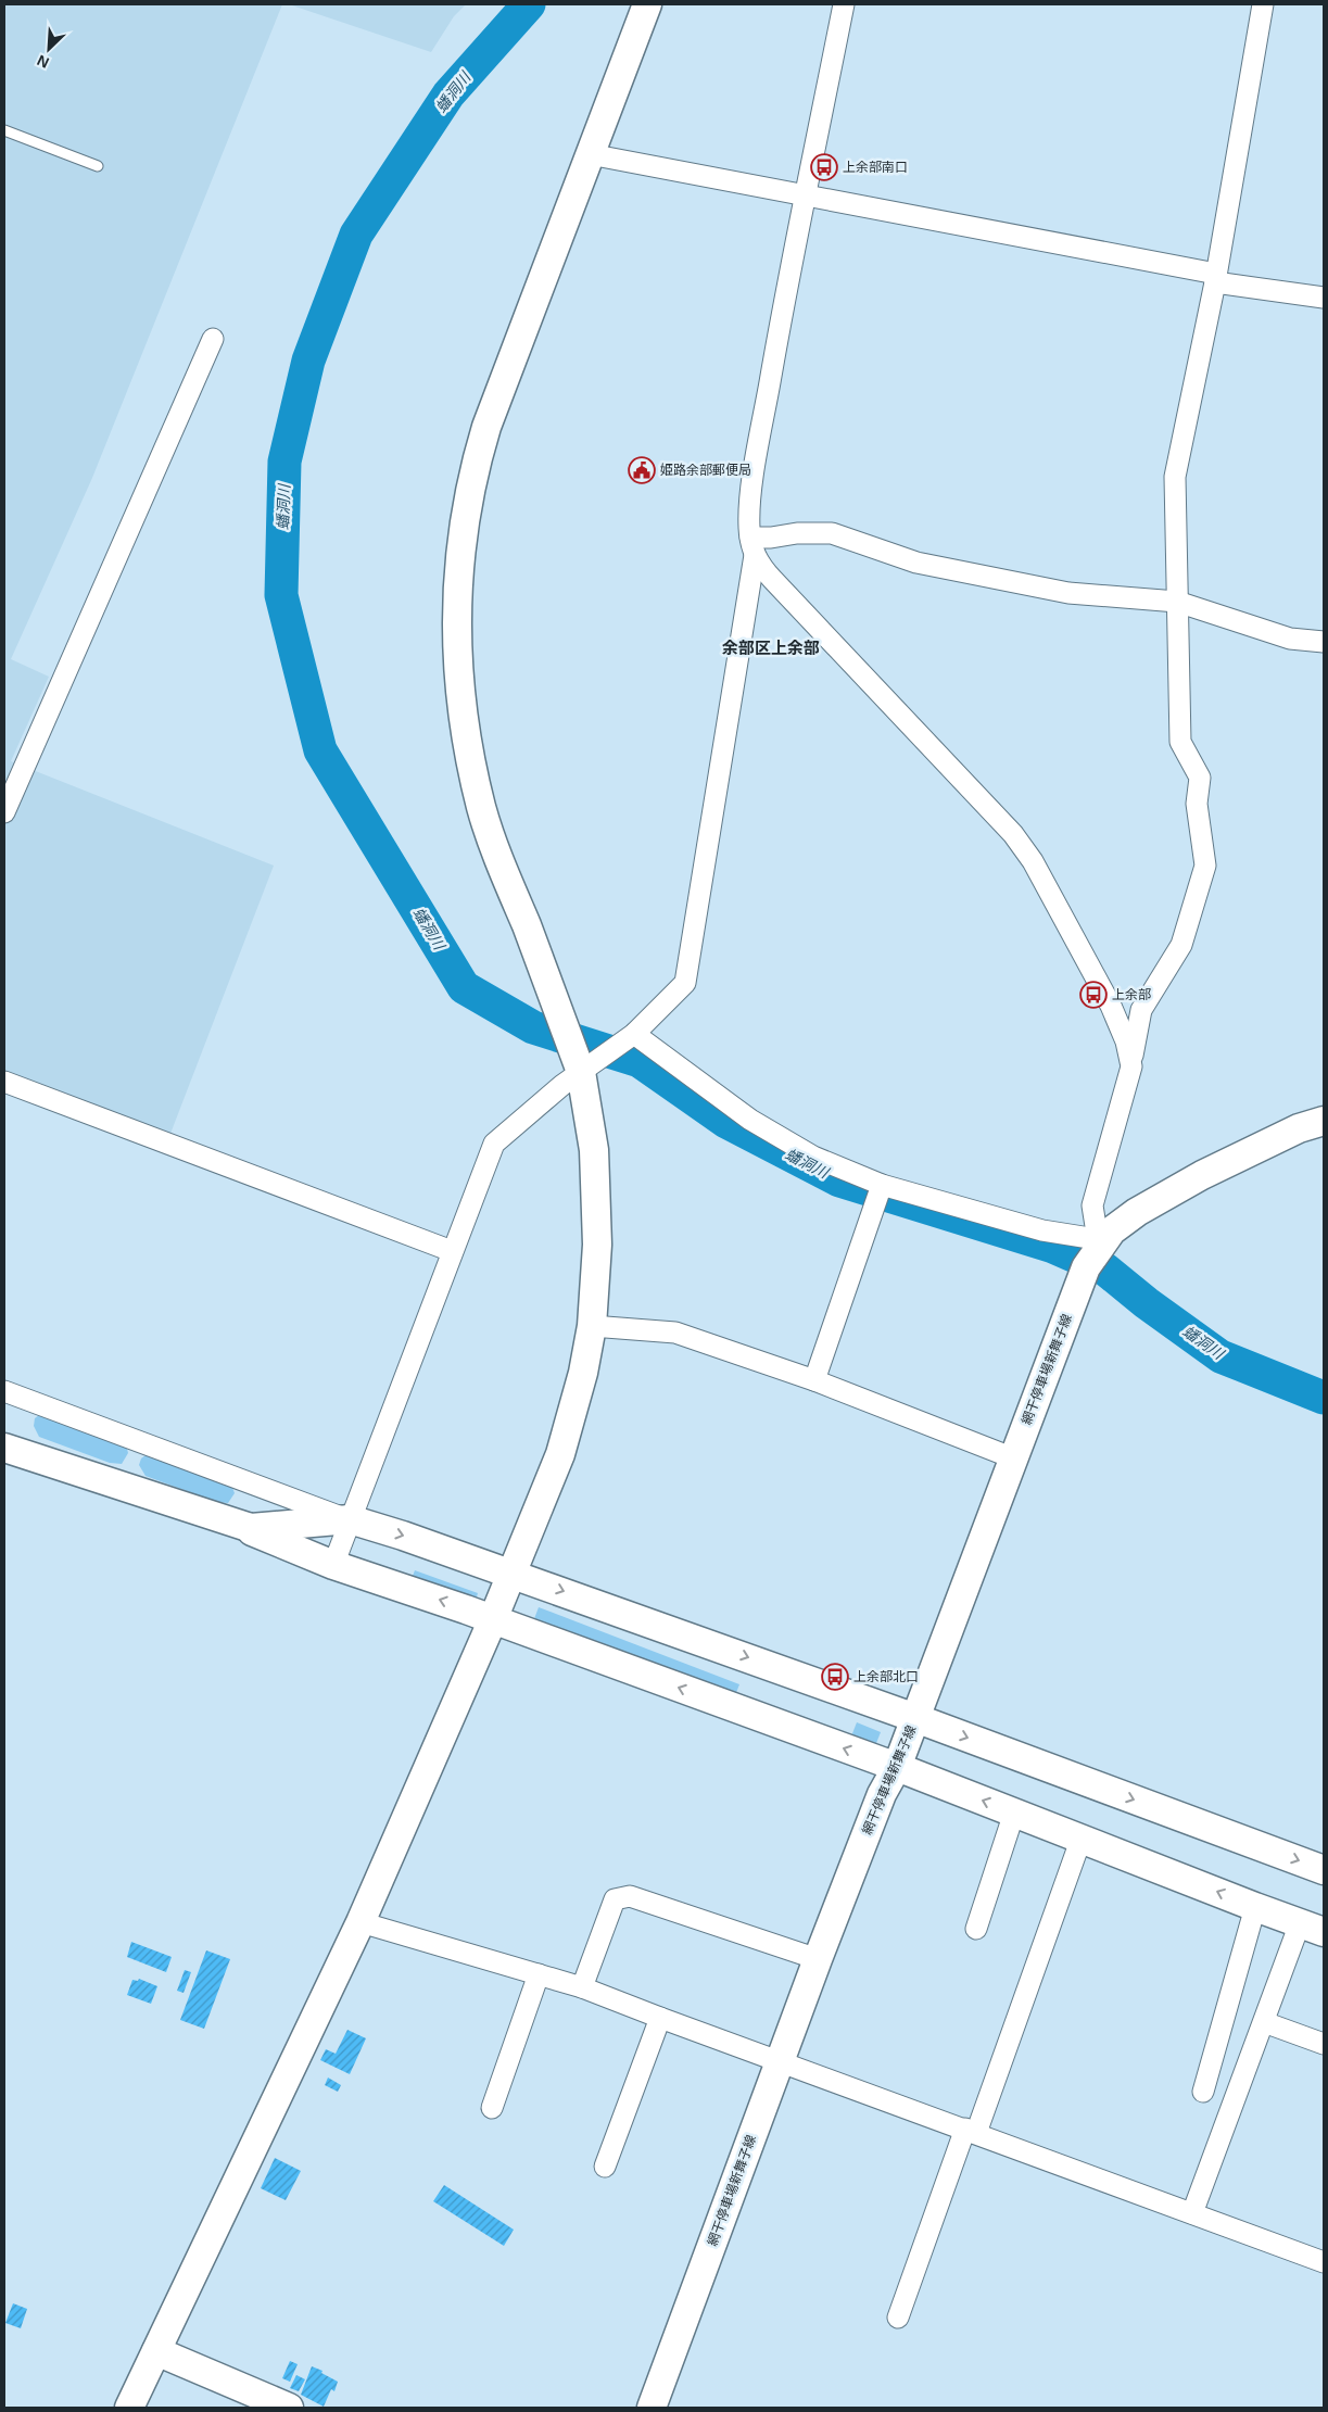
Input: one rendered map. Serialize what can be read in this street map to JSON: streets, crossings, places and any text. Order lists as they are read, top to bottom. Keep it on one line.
{"streets":{"street":["網干停車場新舞子線"]},"districts":["余部区上余部"],"water":["蟠洞川"],"places":{"bus stop":["上余部南口","上余部","上余部北口"],"public building":["姫路余部郵便局"]},"north":"bottom left"}
